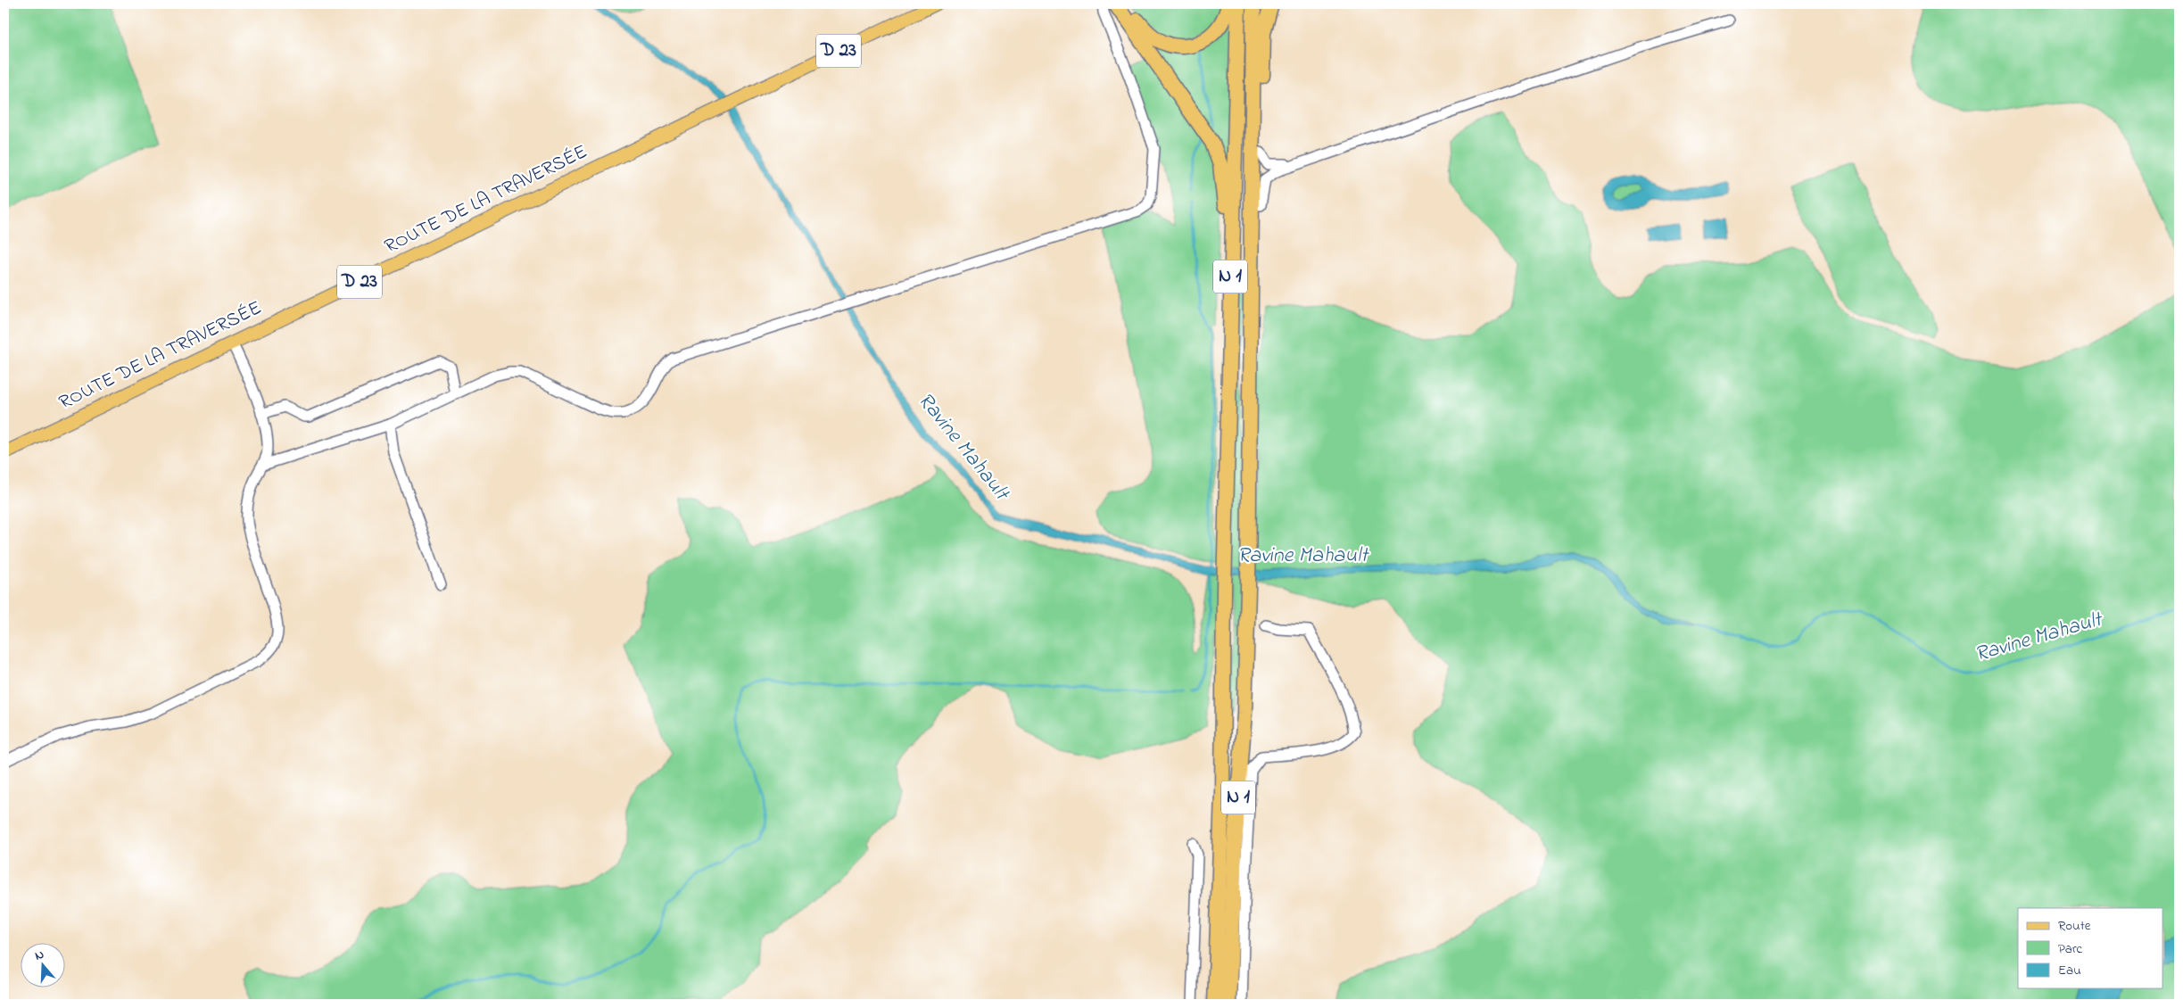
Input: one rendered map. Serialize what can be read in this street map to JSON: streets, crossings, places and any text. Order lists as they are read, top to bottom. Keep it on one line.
{"streets":{"highway":["N 1"],"main road":["D 23","ROUTE DE LA TRAVERSÉE"]},"water":["Ravine Mahault"],"legend":["Route","Parc","Eau"],"north":"top"}
